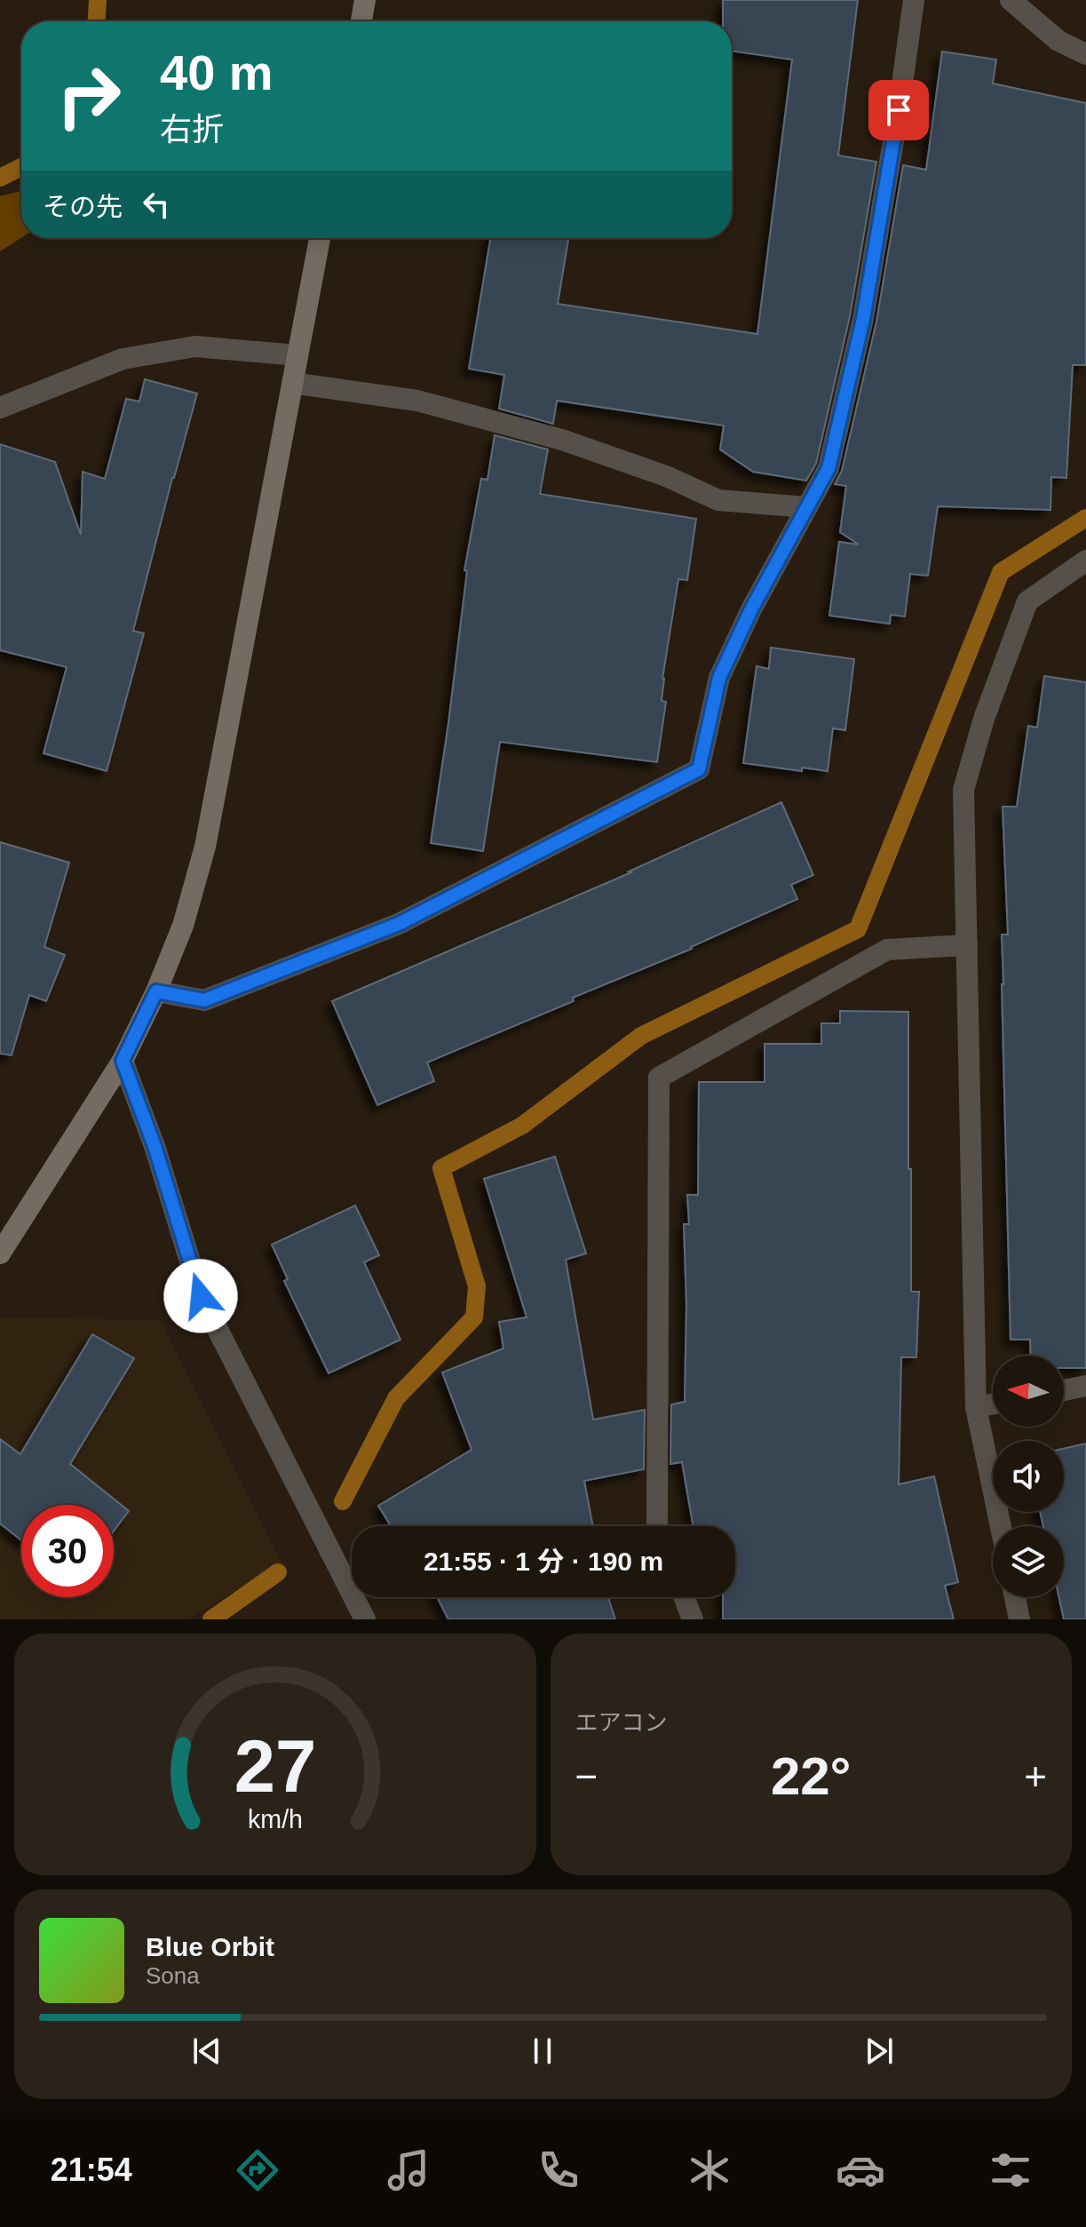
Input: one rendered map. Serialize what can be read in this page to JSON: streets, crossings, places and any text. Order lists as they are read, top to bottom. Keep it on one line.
{"north":"left","page":{"turn":["40 m","右折"],"then":"その先","limit":"30","trip":"21:55 · 1 分 · 190 m","tile":"エアコン","heat":["−","22°","+"],"song":["Blue Orbit","Sona"],"tabs":"21:54","gauge":["27","km/h"]}}
